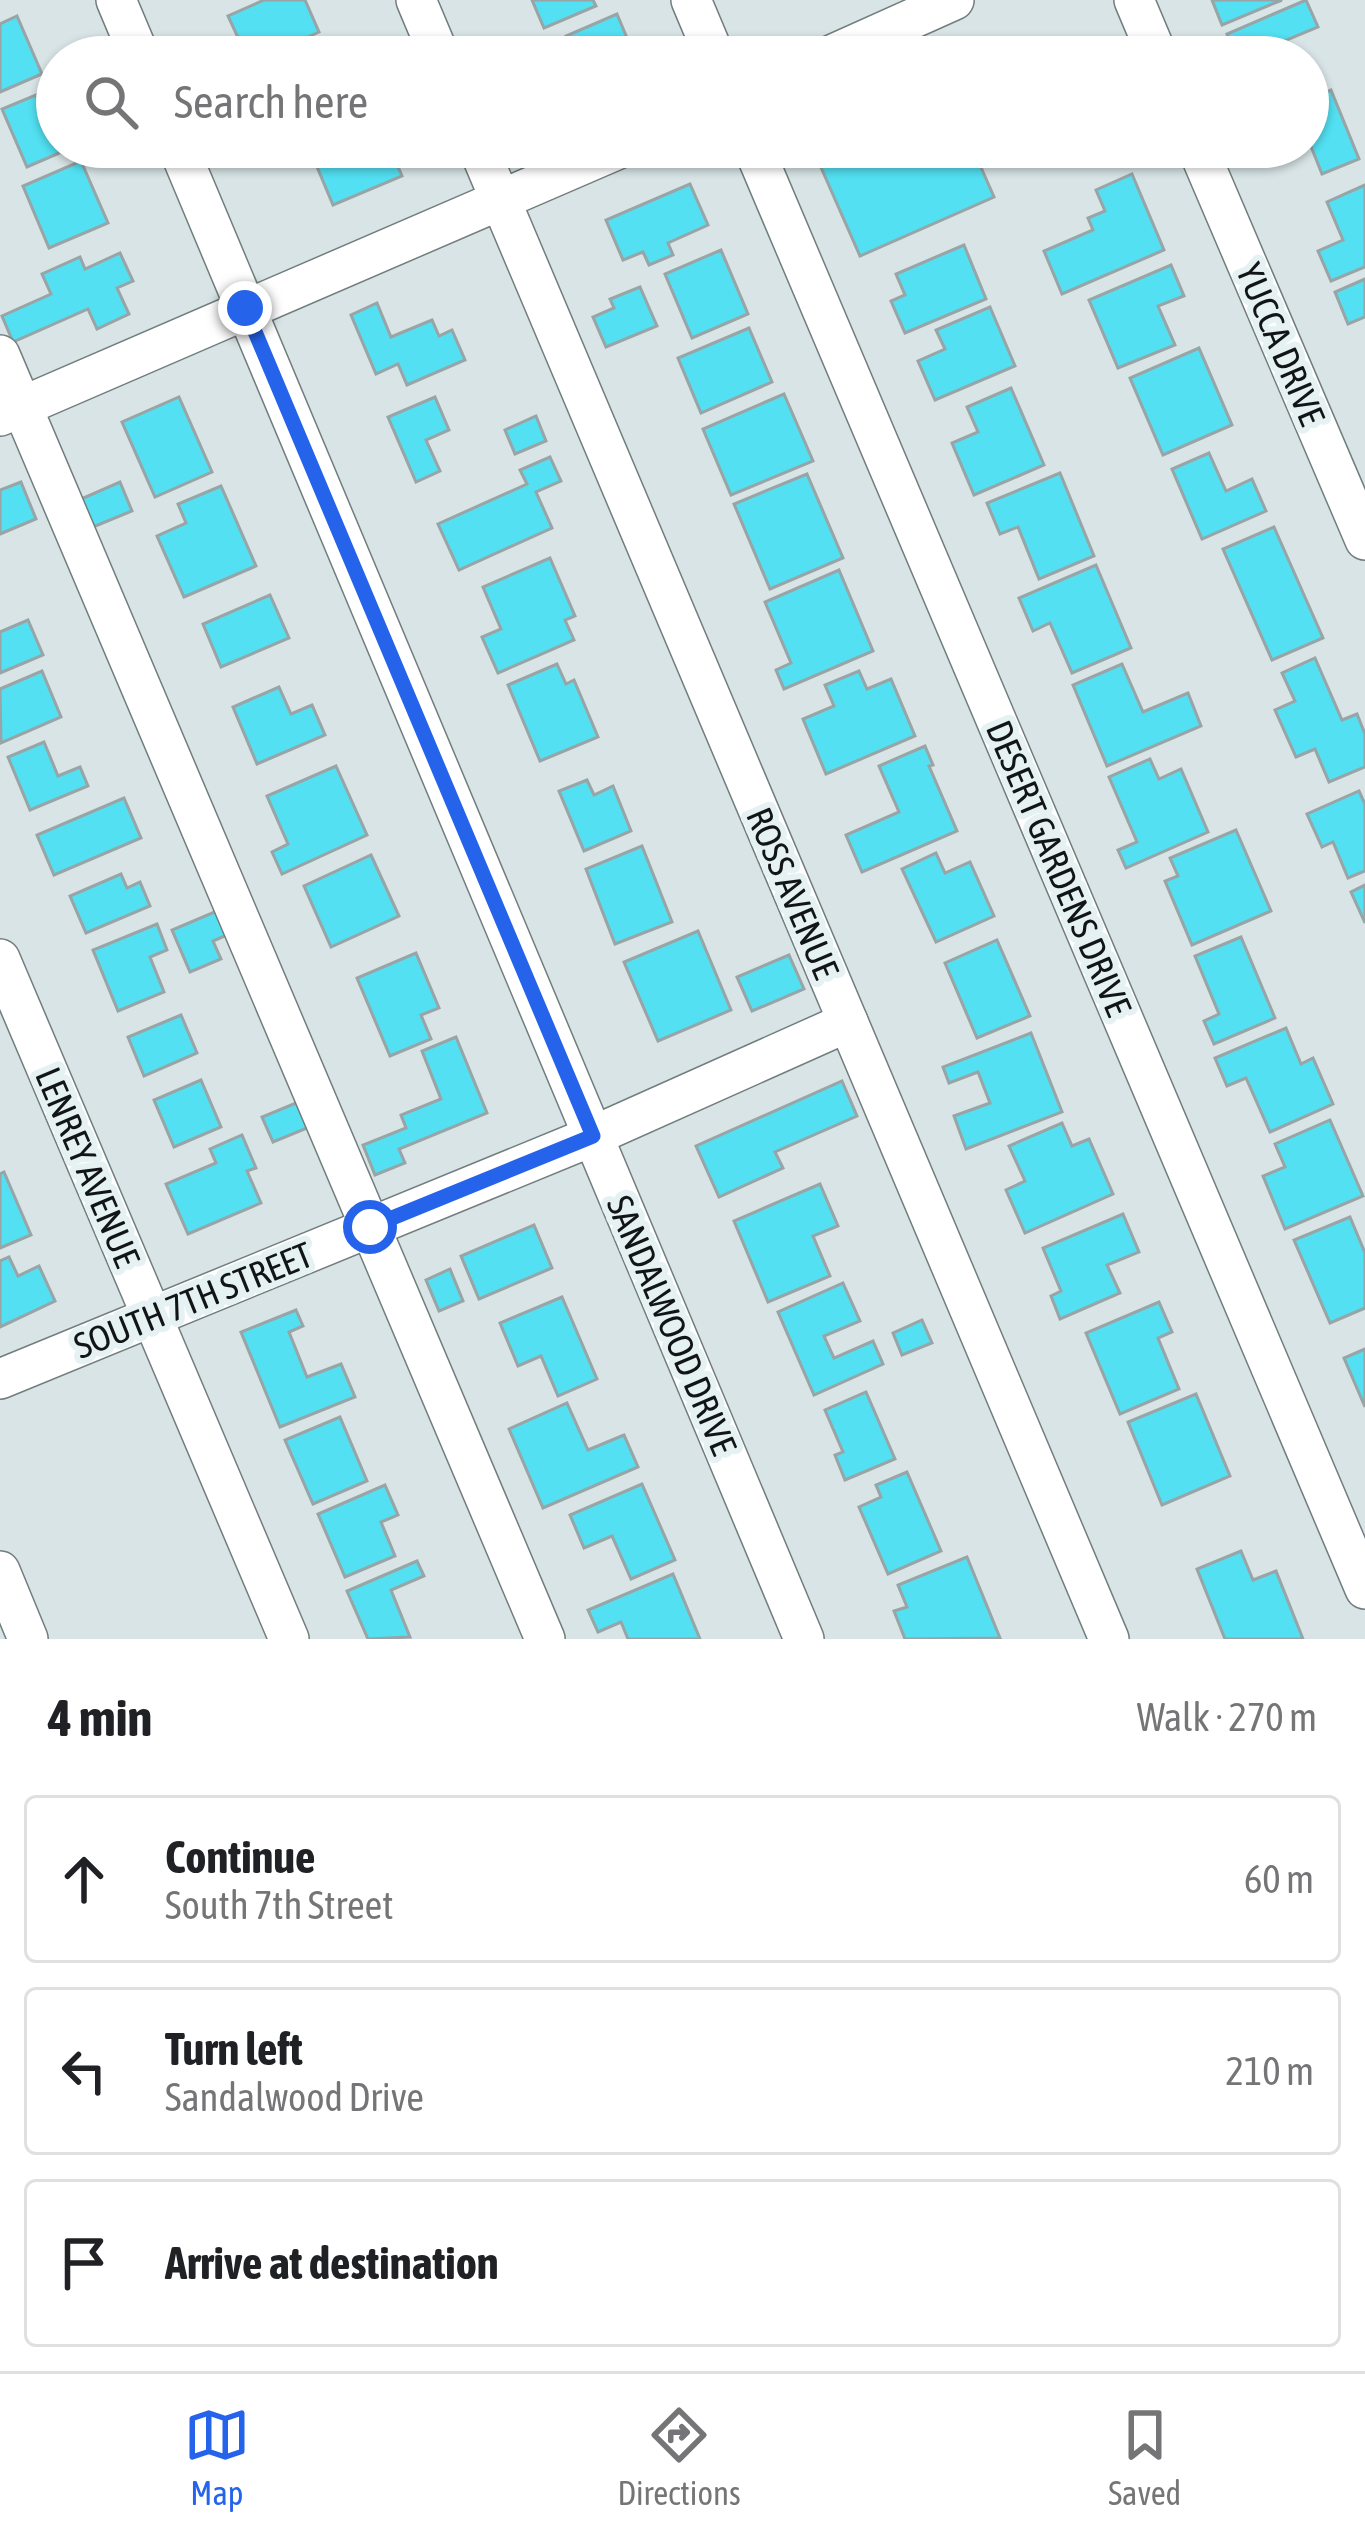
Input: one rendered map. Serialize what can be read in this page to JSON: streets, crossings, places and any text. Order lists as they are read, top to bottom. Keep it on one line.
{"streets":{"street":["YUCCA DRIVE","DESERT GARDENS DRIVE","ROSS AVENUE","LENREY AVENUE","SOUTH 7TH STREET","SANDALWOOD DRIVE"]},"crossings":[["ROSS AVENUE","SOUTH 7TH STREET"],["LENREY AVENUE","SOUTH 7TH STREET"],["SOUTH 7TH STREET","SANDALWOOD DRIVE"]],"page":{"search":"Search here","heading":["4 min","Walk · 270 m"],"list":[["Continue","South 7th Street","60 m"],["Turn left","Sandalwood Drive","210 m"],"Arrive at destination"],"nav":["Map","Directions","Saved"]}}
